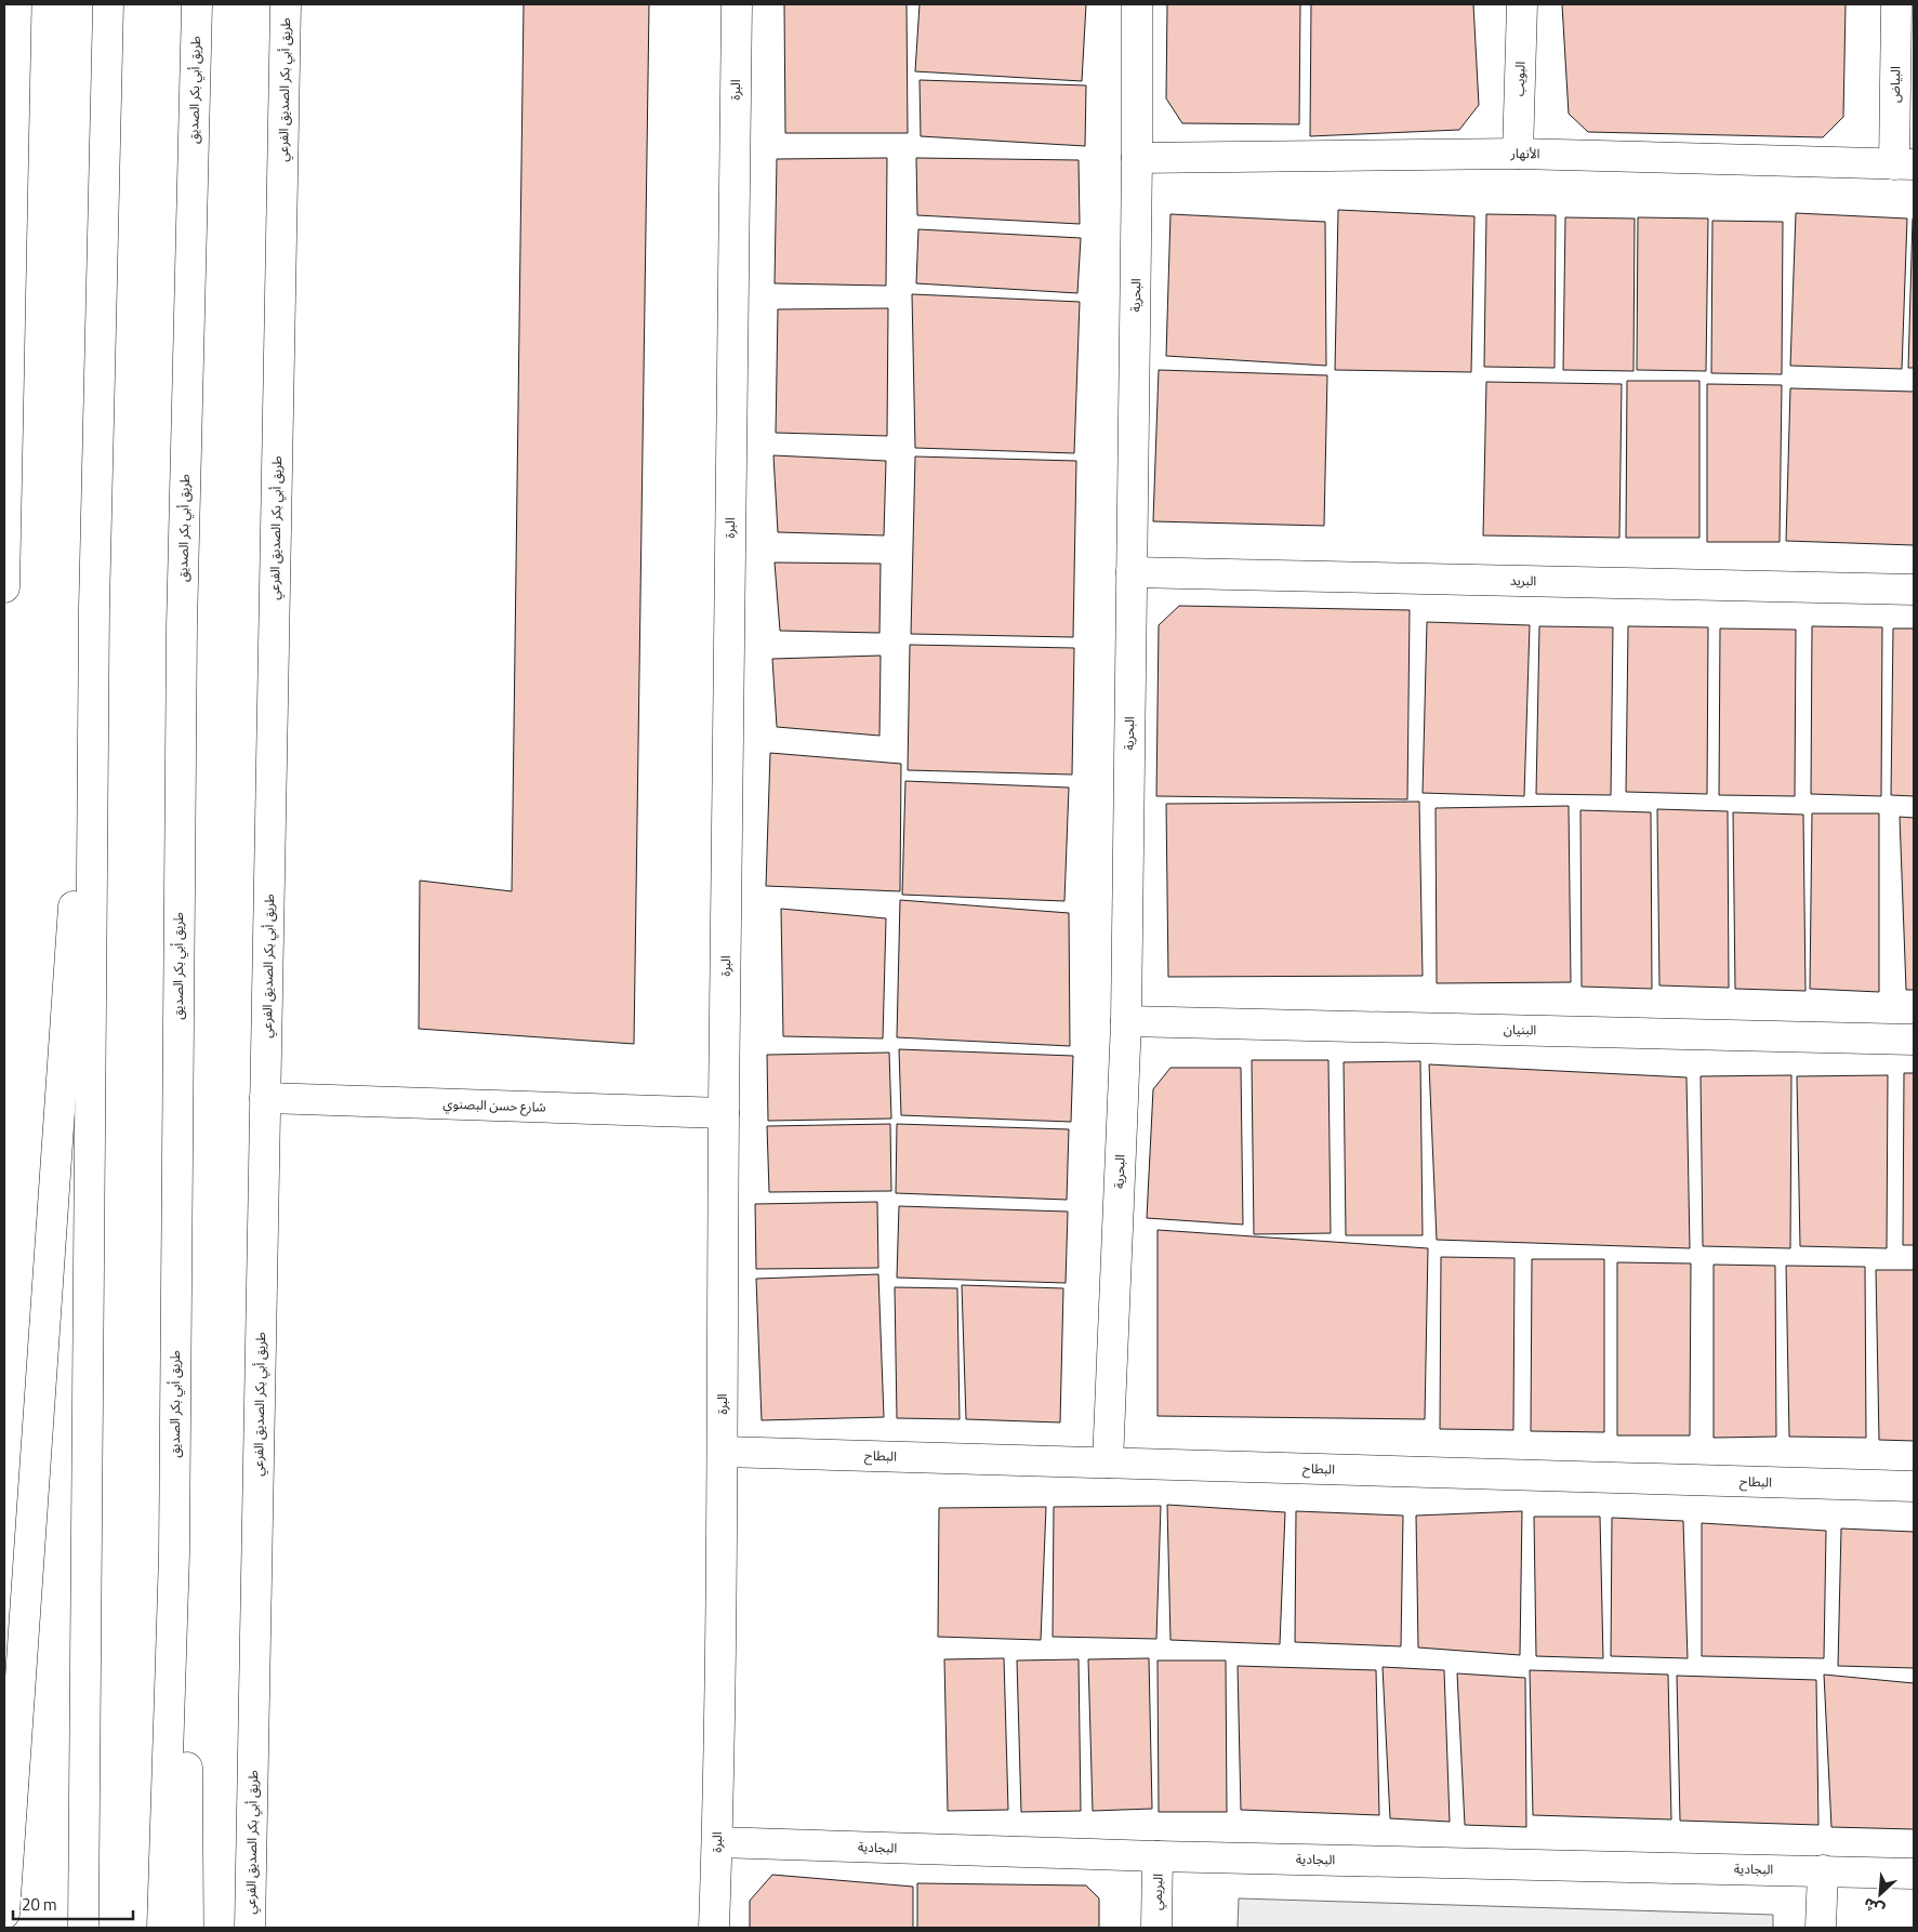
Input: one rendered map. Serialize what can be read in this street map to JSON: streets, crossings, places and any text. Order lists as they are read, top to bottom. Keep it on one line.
{"streets":{"street":["البويب","البياض","طريق أبي بكر الصديق","طريق أبي بكر الصديق الفرعي","البرة","الأنهار","البحرية","البريد","البنيان","شارع حسن البصنوي","البطاح","البجادية","البريمي"]},"crossings":[["البويب","الأنهار"],["البياض","الأنهار"],["طريق أبي بكر الصديق الفرعي","شارع حسن البصنوي"],["البرة","شارع حسن البصنوي"],["البرة","البطاح"],["البرة","البجادية"],["الأنهار","البحرية"],["البحرية","البريد"],["البحرية","البنيان"],["البحرية","البطاح"],["البجادية","البريمي"]],"scale_bar":"20 m","north":"bottom left"}
